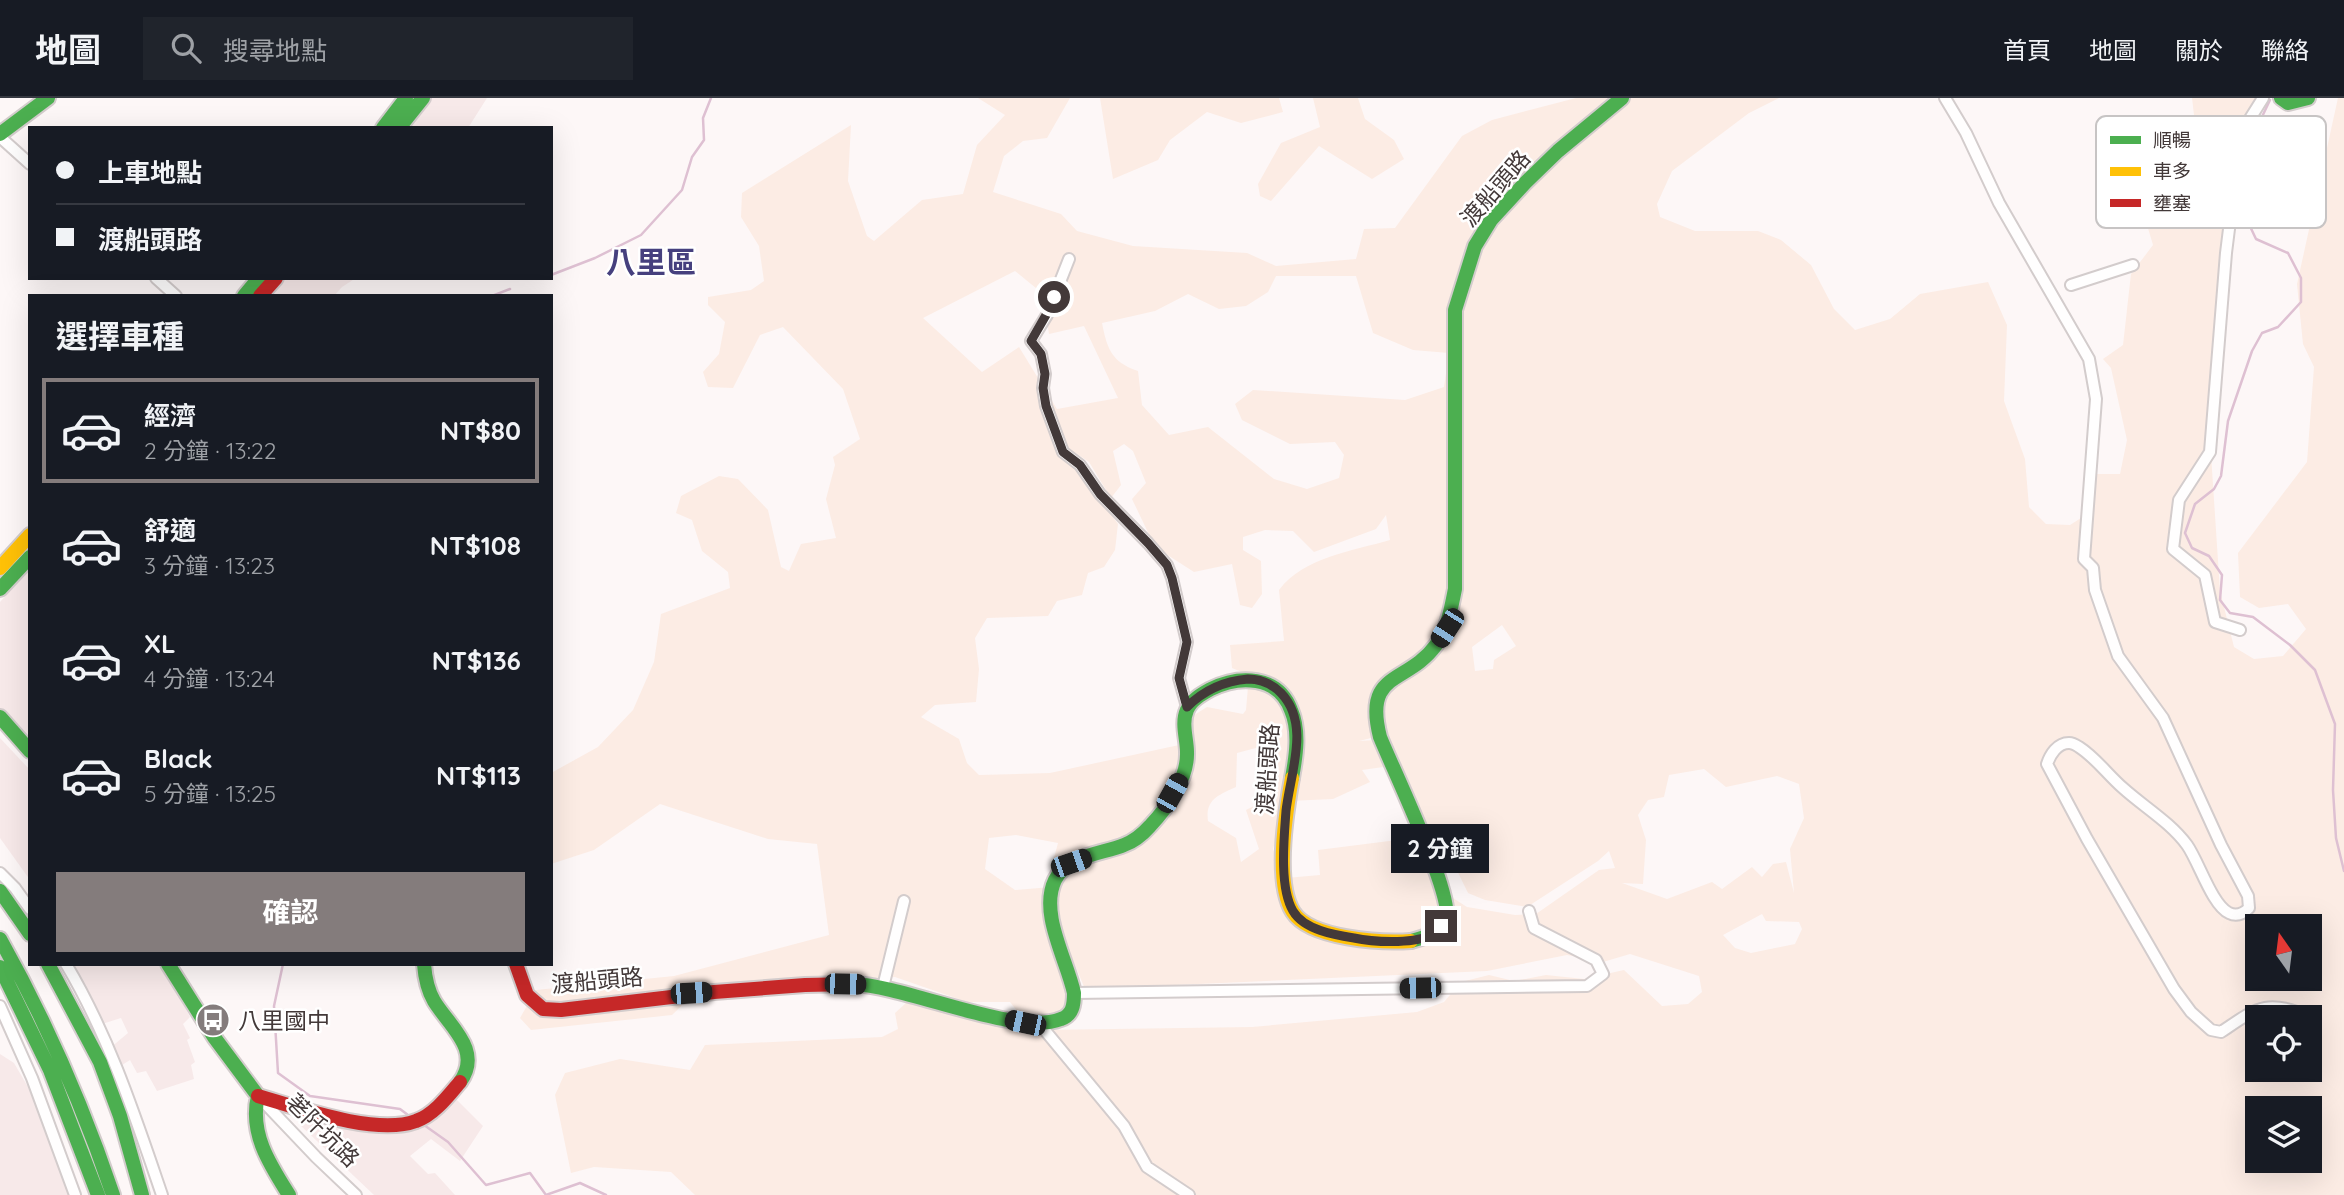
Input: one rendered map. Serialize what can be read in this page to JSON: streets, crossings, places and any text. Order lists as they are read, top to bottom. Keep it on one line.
{"streets":{"main road":["渡船頭路","荖阡坑路"]},"districts":["八里區"],"places":{"bus stop":["八里國中"]},"legend":["順暢","車多","壅塞"],"north":"top","page":{"header":"地圖","search":"搜尋地點","nav":["首頁","地圖","關於","聯絡"],"banner":["上車地點","渡船頭路"],"heading":"選擇車種","list":[{"name":"經濟","note":"2 分鐘 · 13:22","value":"NT$80"},{"name":"舒適","note":"3 分鐘 · 13:23","value":"NT$108"},{"name":"XL","note":"4 分鐘 · 13:24","value":"NT$136"},{"name":"Black","note":"5 分鐘 · 13:25","value":"NT$113"}],"bubble":"2 分鐘","buttons":"確認"}}
